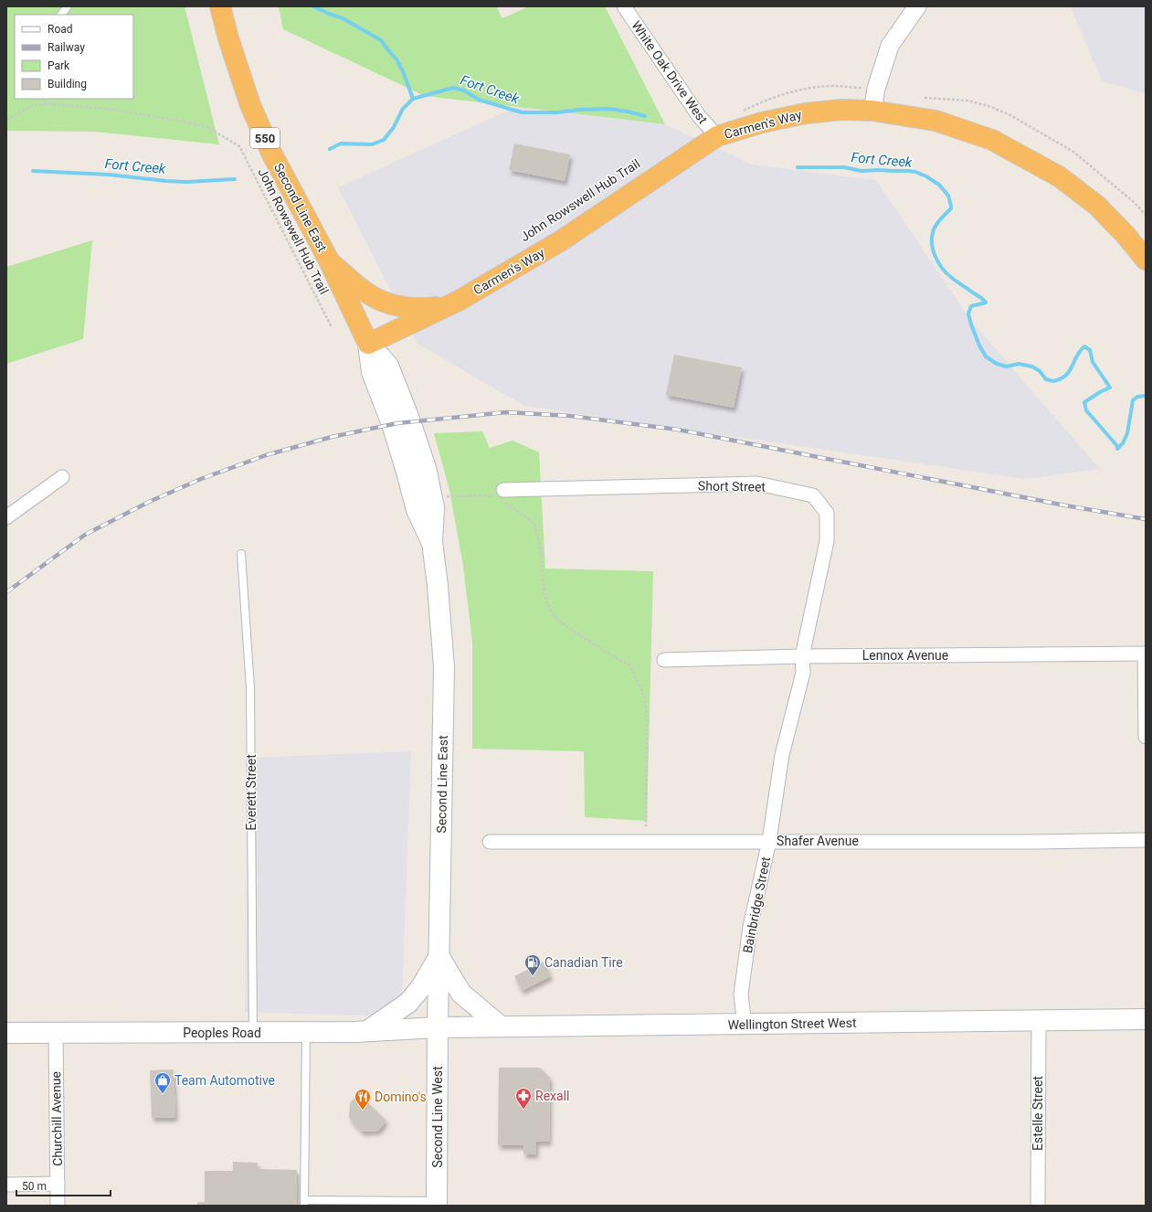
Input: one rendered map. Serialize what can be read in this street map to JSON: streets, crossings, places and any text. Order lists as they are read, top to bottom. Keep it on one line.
{"streets":{"highway":["Carmen's Way","550","Second Line East"],"main road":["Wellington Street West","Peoples Road","Second Line West"],"street":["White Oak Drive West","Short Street","Lennox Avenue","Shafer Avenue","Bainbridge Street","Estelle Street","Churchill Avenue"],"lane":["Everett Street"],"path":["John Rowswell Hub Trail"]},"crossings":[["White Oak Drive West","Carmen's Way"],["Carmen's Way","Second Line East"],["Second Line East","Wellington Street West"],["Second Line East","Peoples Road"],["Second Line East","Second Line West"],["Short Street","Lennox Avenue"],["Short Street","Bainbridge Street"],["Lennox Avenue","Bainbridge Street"],["Everett Street","Peoples Road"],["Shafer Avenue","Bainbridge Street"],["Bainbridge Street","Wellington Street West"],["Wellington Street West","Peoples Road"],["Wellington Street West","Estelle Street"],["Wellington Street West","Second Line West"],["Peoples Road","Second Line West"],["Peoples Road","Churchill Avenue"]],"water":["Fort Creek"],"places":{"fuel station":["Canadian Tire"],"shop":["Team Automotive"],"pharmacy":["Rexall"],"restaurant":["Domino's"]},"legend":["Road","Railway","Park","Building"],"scale_bar":"50 m"}
